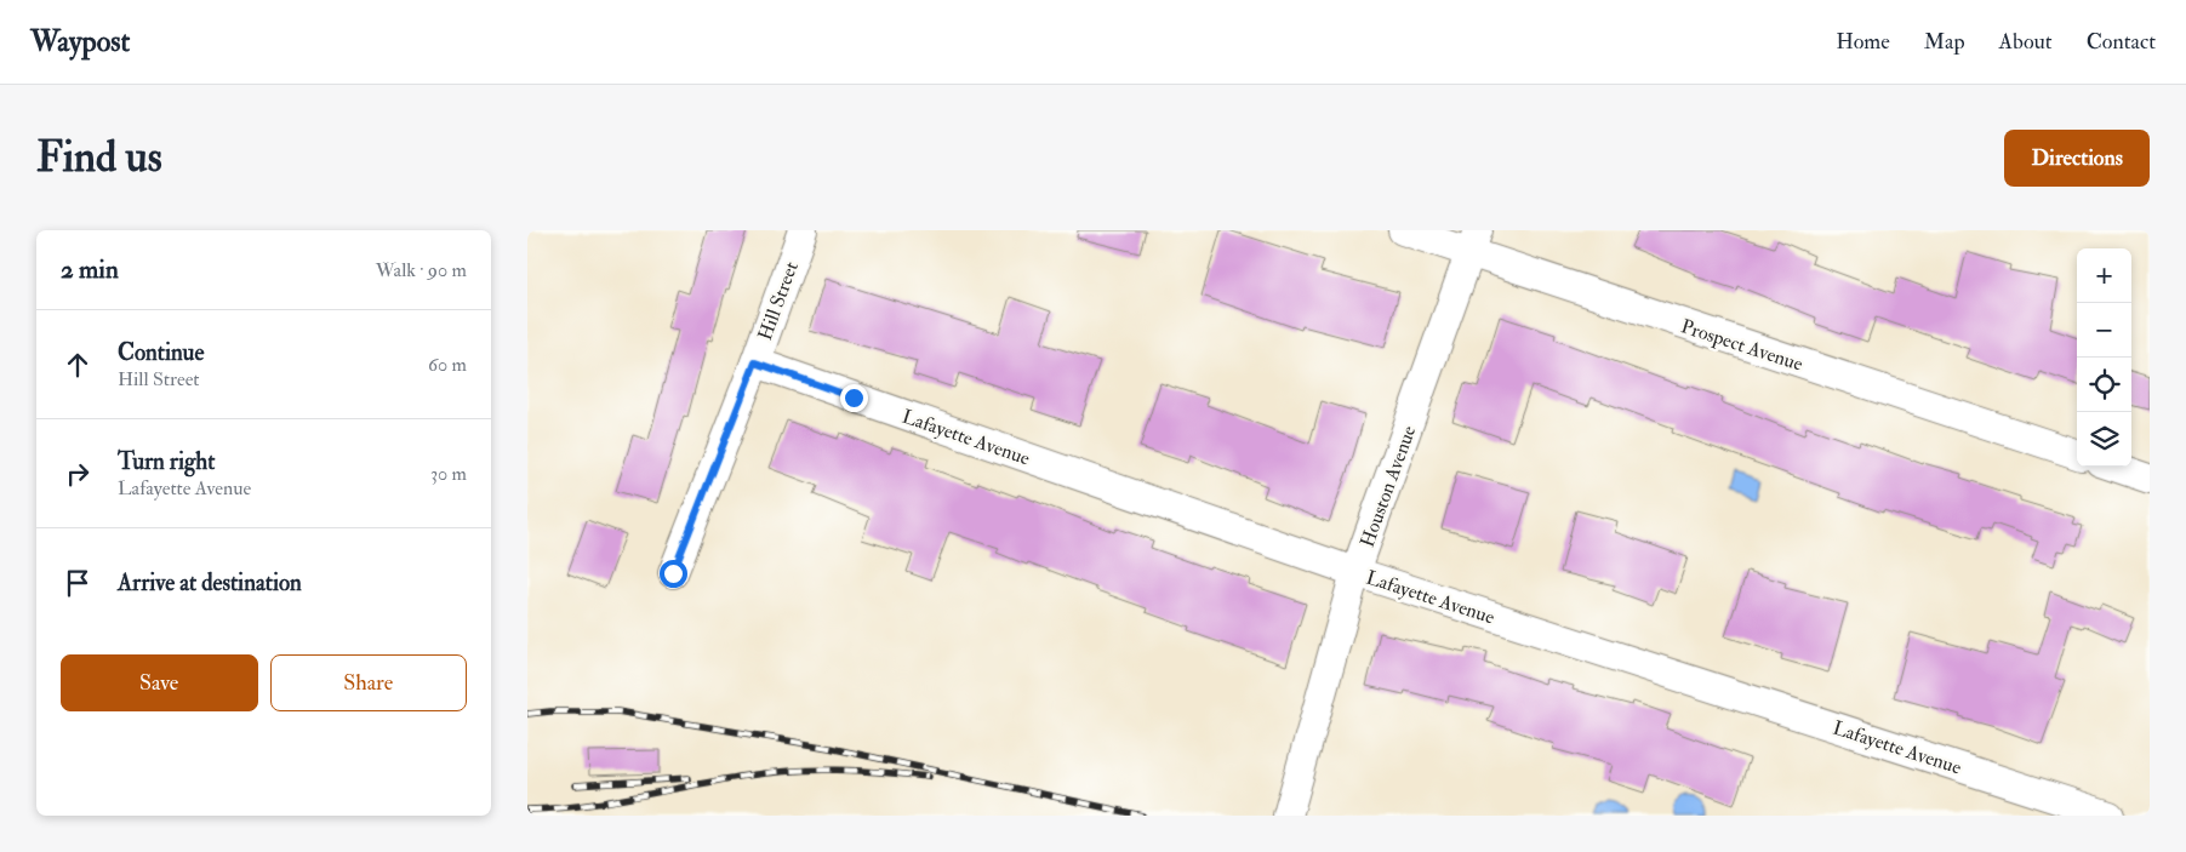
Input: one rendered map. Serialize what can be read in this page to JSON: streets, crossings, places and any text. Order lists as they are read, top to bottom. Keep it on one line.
{"streets":{"street":["Hill Street","Prospect Avenue","Lafayette Avenue","Houston Avenue"]},"crossings":[["Hill Street","Lafayette Avenue"],["Prospect Avenue","Houston Avenue"],["Lafayette Avenue","Houston Avenue"]],"page":{"header":"Waypost","nav":["Home","Map","About","Contact"],"buttons":["Directions",["Save","Share"]],"title":"Find us","heading":["2 min","Walk · 90 m"],"map_buttons":["+","−"],"list":[["Continue","Hill Street","60 m"],["Turn right","Lafayette Avenue","30 m"],"Arrive at destination"]}}
